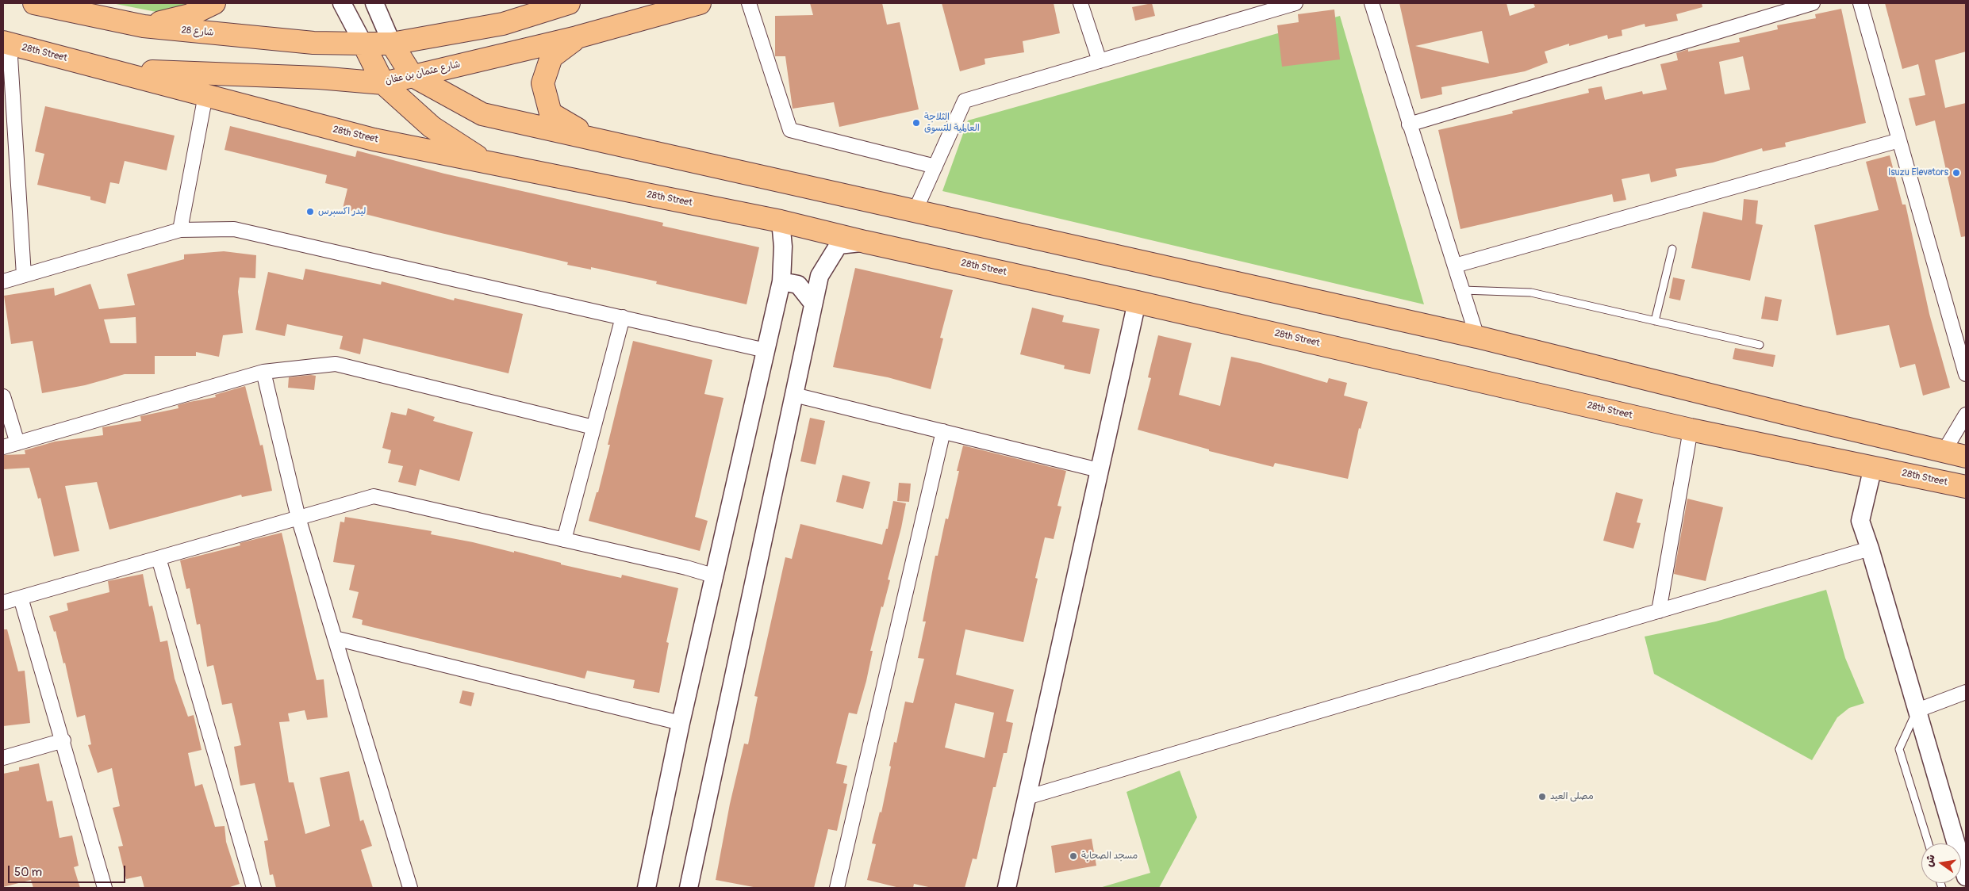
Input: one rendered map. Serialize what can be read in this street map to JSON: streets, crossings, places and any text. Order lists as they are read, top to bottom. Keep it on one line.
{"streets":{"main road":["شارع 28","28th Street","شارع عثمان بن عفان"]},"crossings":[["28th Street","شارع عثمان بن عفان"]],"places":["الثلاجة العالمية للتسوق","Isuzu Elevators","ليدر اكسبرس","مصلى العيد","مسجد الصحابة"],"scale_bar":"50 m","north":"left"}
